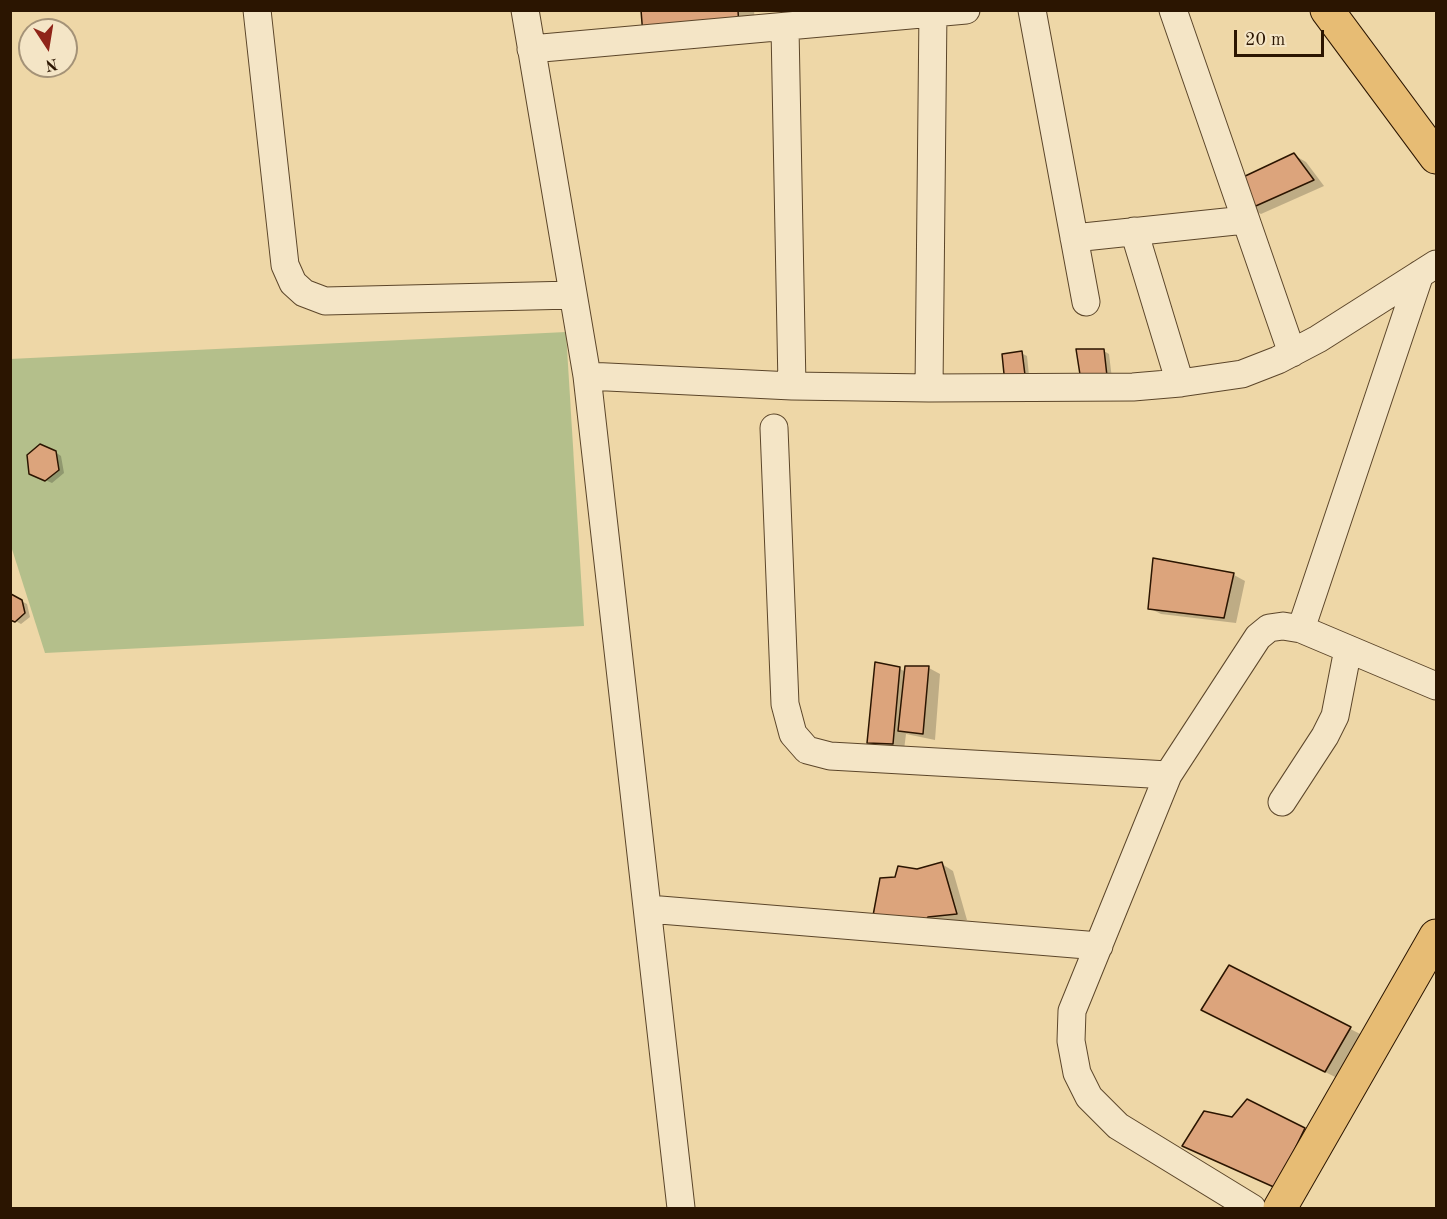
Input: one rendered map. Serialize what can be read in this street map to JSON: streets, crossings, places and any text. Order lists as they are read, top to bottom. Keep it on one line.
{"scale_bar":"20 m","north":"bottom"}
